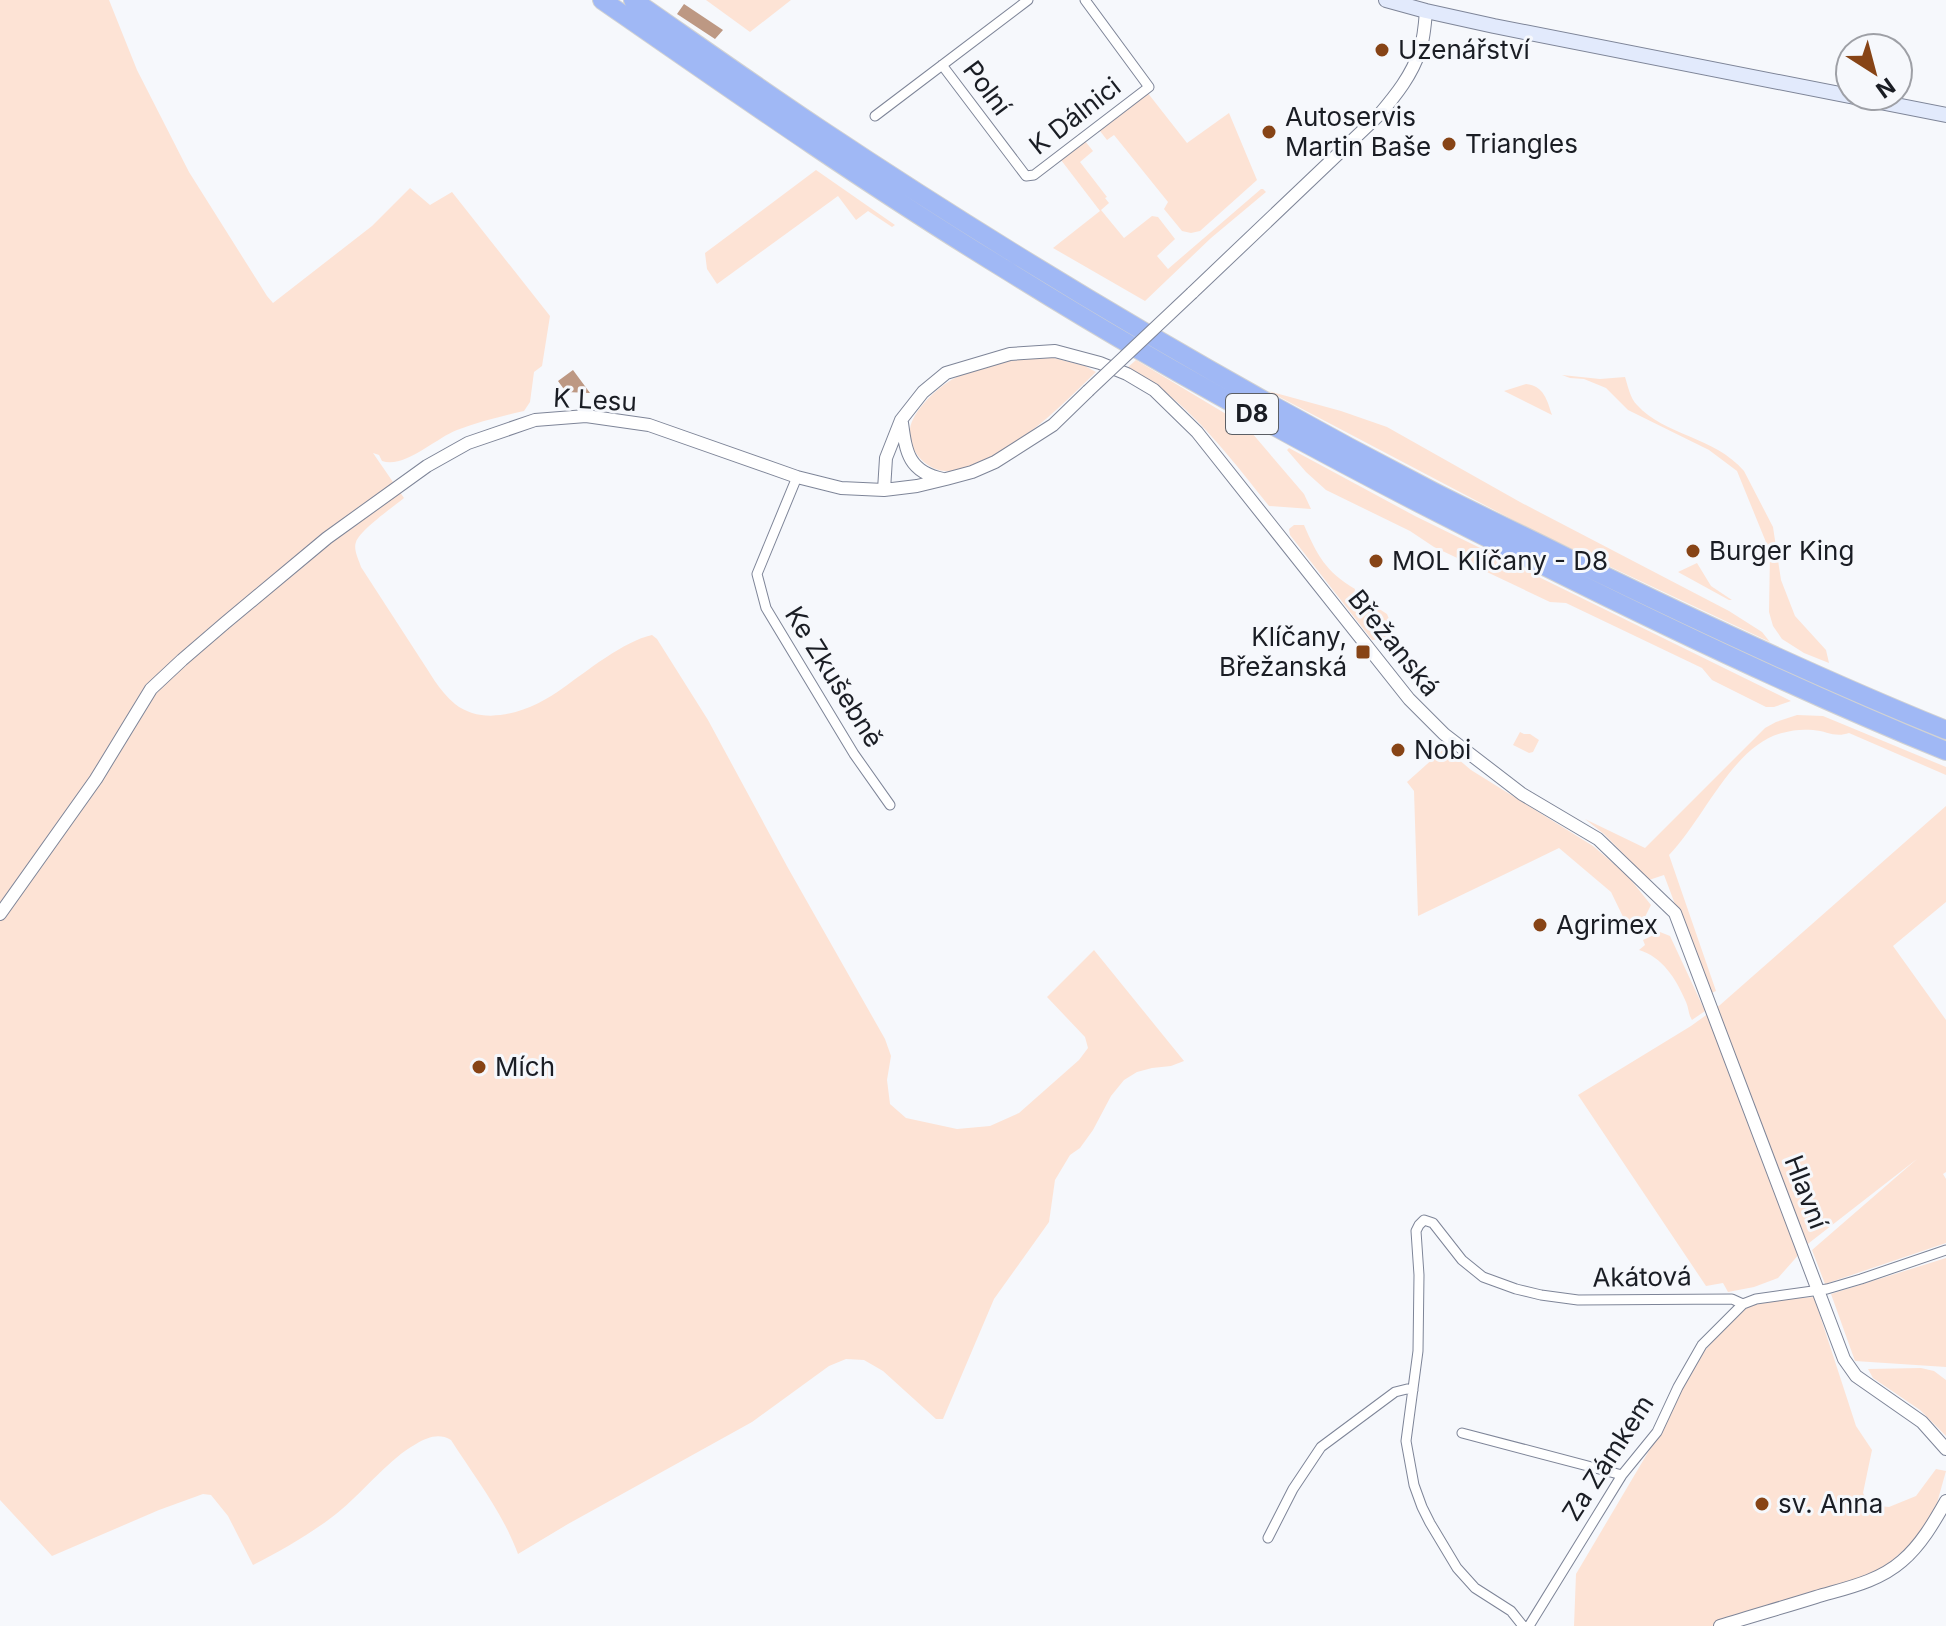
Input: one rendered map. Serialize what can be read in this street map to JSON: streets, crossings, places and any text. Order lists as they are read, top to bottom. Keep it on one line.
{"streets":{"highway":["D8"],"street":["Polní","K Dálnici","K Lesu","Břežanská","Ke Zkušebně","Hlavní","Akátová","Za Zámkem"]},"crossings":[["Polní","K Dálnici"],["K Lesu","Břežanská"],["K Lesu","Ke Zkušebně"],["Břežanská","Hlavní"],["Akátová","Za Zámkem"]],"places":{"other":["Uzenářství","Autoservis Martin Baše","Triangles","Burger King","MOL Klíčany - D8","Nobi","Agrimex","Mích","sv. Anna"],"transit":["Klíčany, Břežanská"]},"north":"bottom right"}
